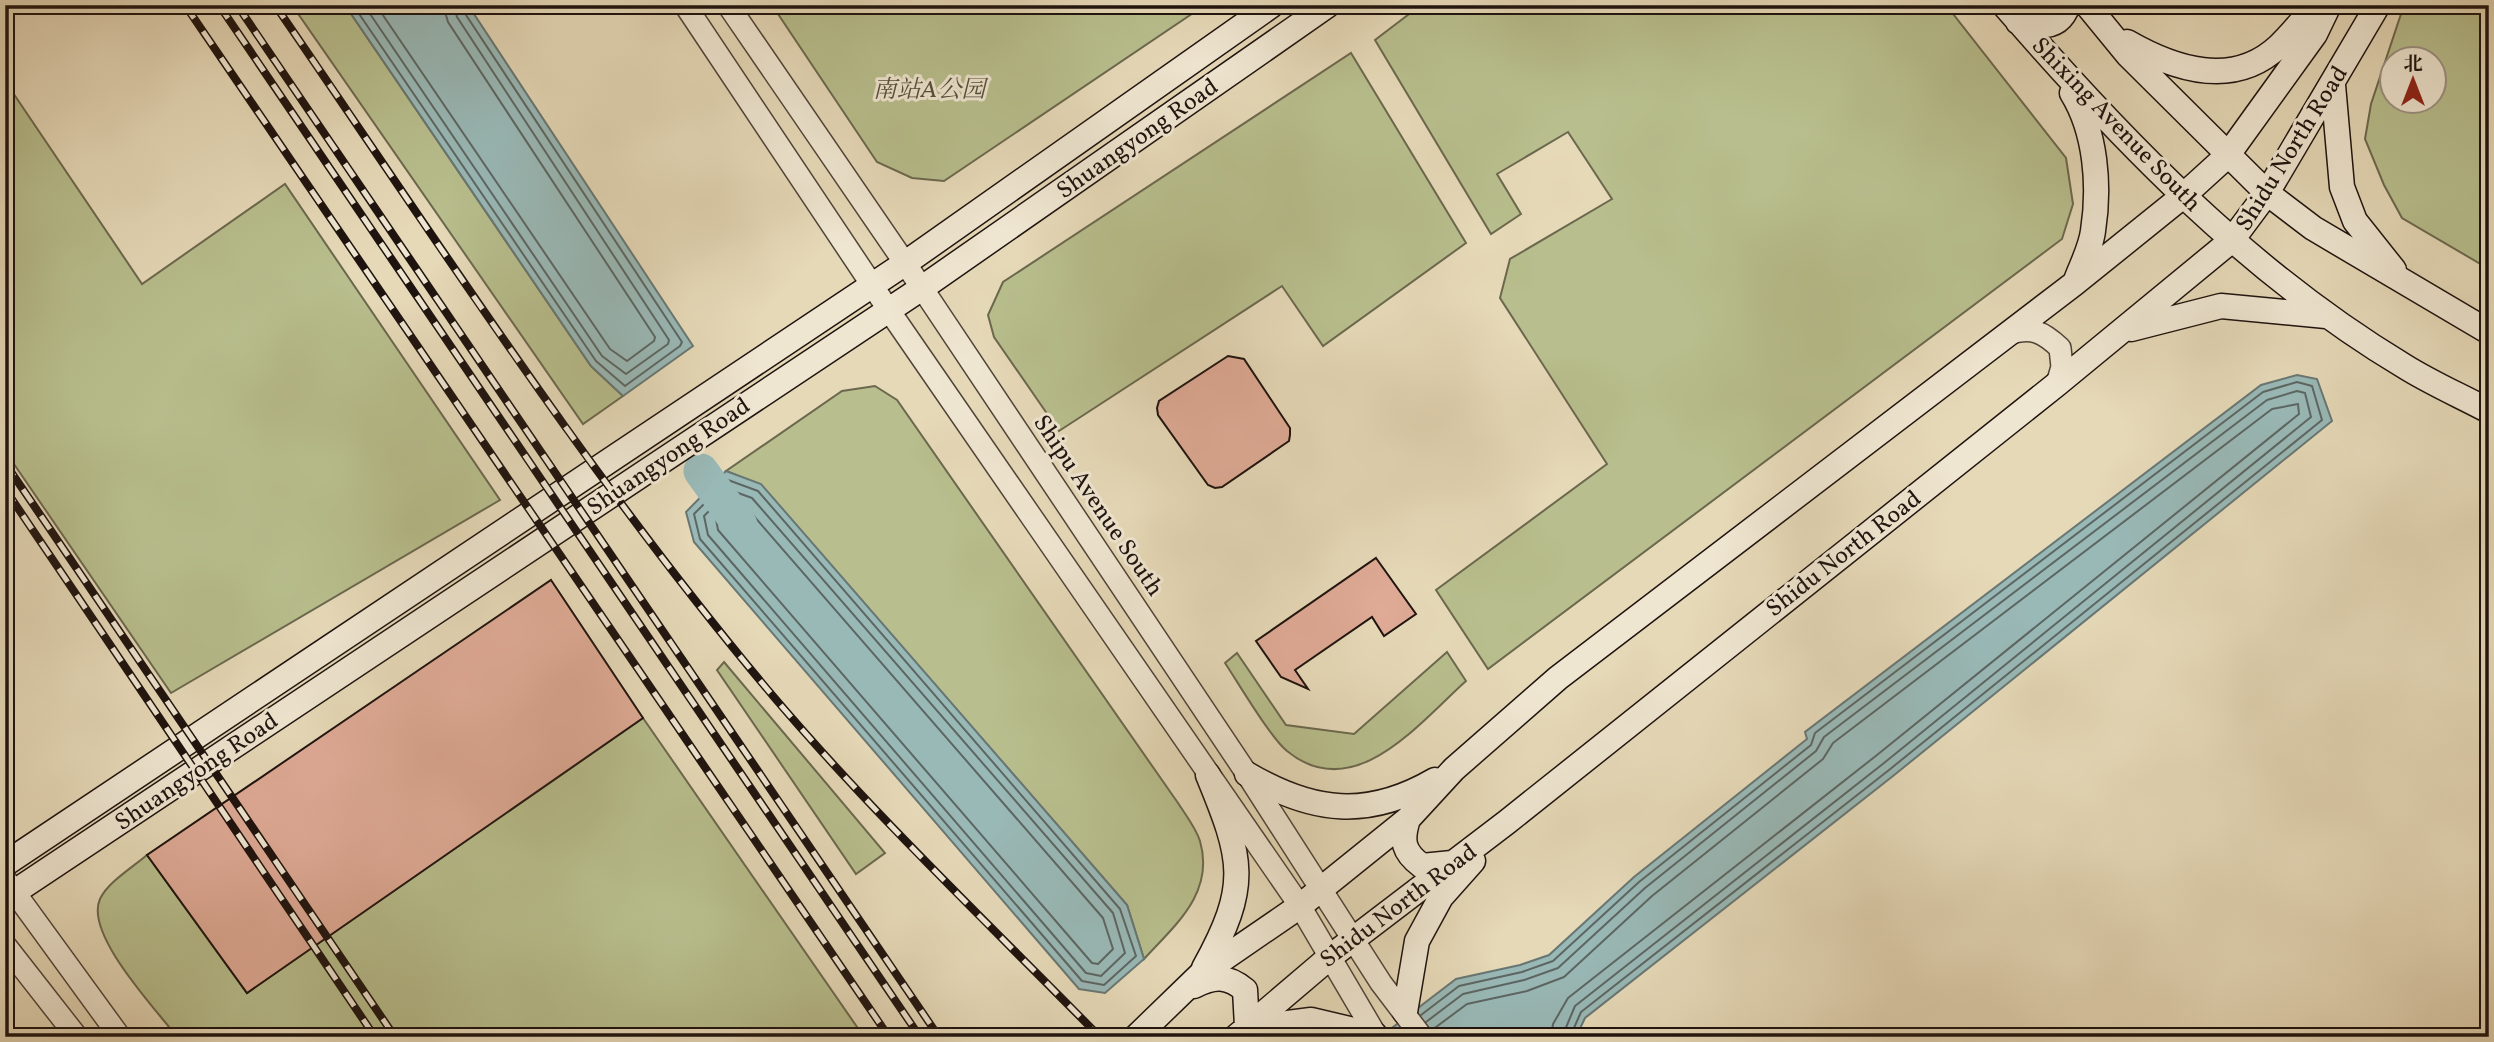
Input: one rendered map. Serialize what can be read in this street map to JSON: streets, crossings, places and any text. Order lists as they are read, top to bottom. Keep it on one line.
{"streets":{"main road":["Shixing Avenue South","Shuangyong Road","Shidu North Road"],"street":["Shipu Avenue South"]},"crossings":[["Shixing Avenue South","Shidu North Road"],["Shuangyong Road","Shipu Avenue South"],["Shidu North Road","Shipu Avenue South"]],"parks":["南站A公园"],"north":"top"}
